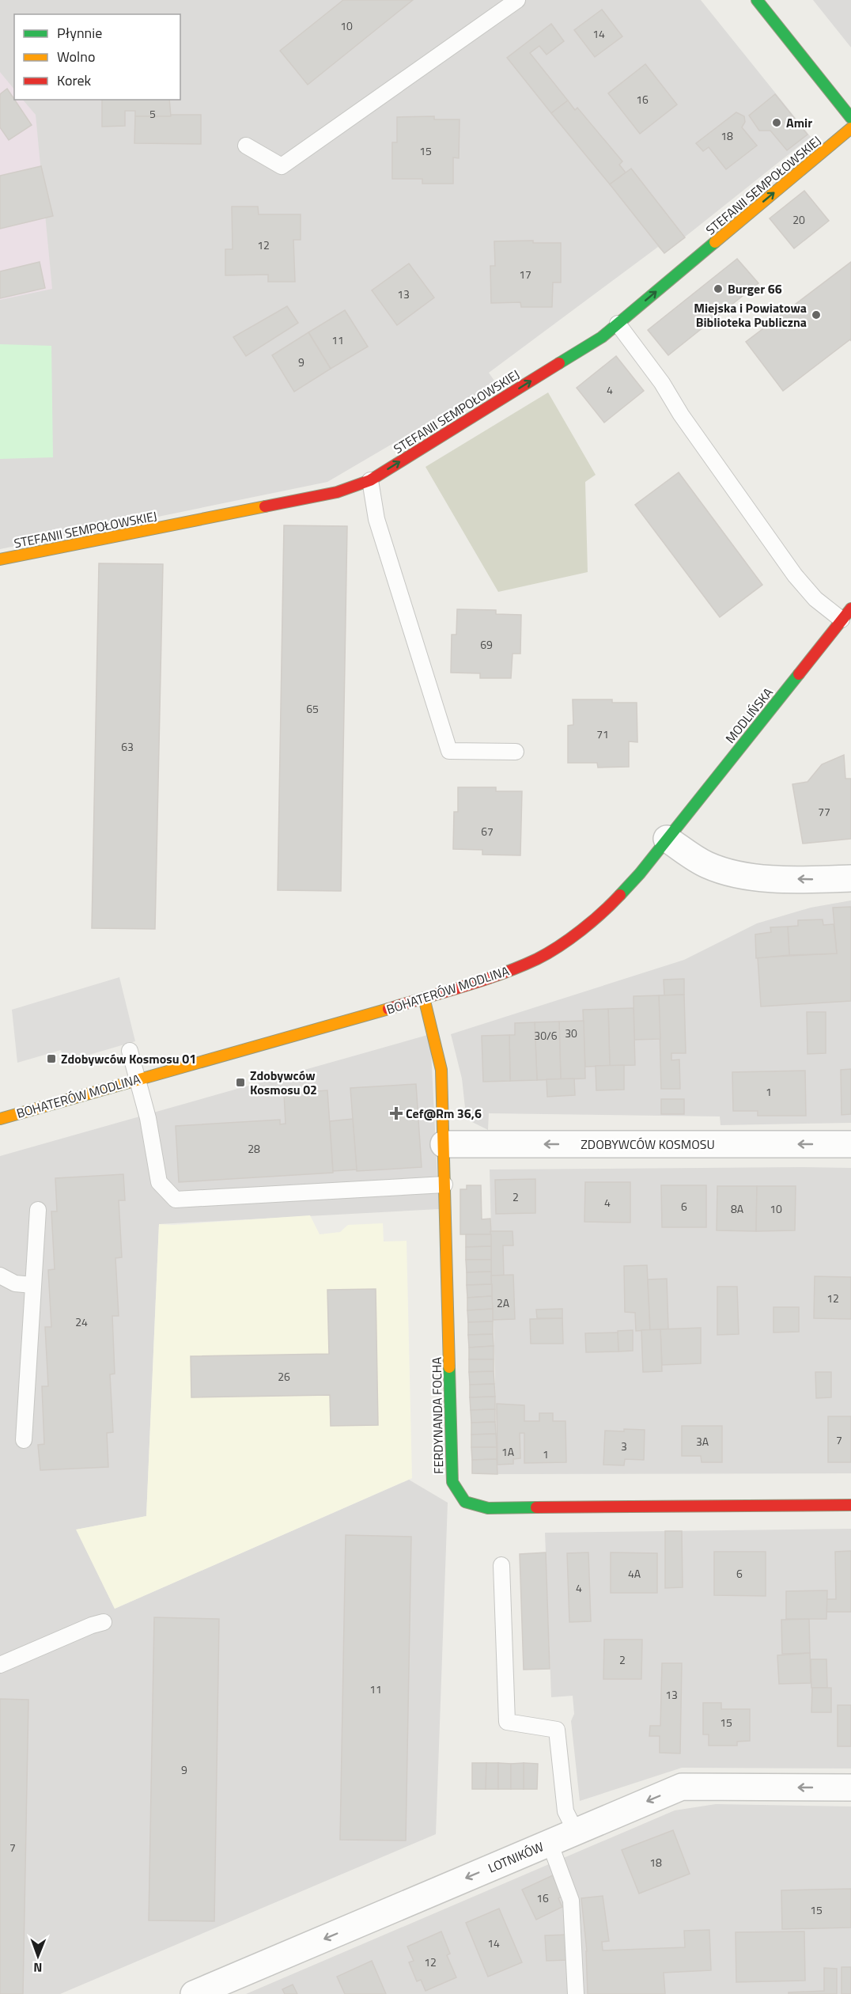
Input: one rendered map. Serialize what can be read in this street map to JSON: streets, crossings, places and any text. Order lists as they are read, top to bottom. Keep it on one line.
{"streets":{"street":["STEFANII SEMPOŁOWSKIEJ","MODLIŃSKA","BOHATERÓW MODLINA","ZDOBYWCÓW KOSMOSU","FERDYNANDA FOCHA","LOTNIKÓW"]},"crossings":[["MODLIŃSKA","BOHATERÓW MODLINA"],["BOHATERÓW MODLINA","FERDYNANDA FOCHA"],["ZDOBYWCÓW KOSMOSU","FERDYNANDA FOCHA"]],"one_way":["STEFANII SEMPOŁOWSKIEJ","ZDOBYWCÓW KOSMOSU","LOTNIKÓW"],"places":{"other":["Amir","Burger 66","Miejska i Powiatowa Biblioteka Publiczna"],"transit":["Zdobywców Kosmosu 01","Zdobywców Kosmosu 02"],"health":["Cef@Rm 36,6"]},"house_numbers":["10","14","16","5","18","15","20","12","17","13","11","9","4","69","65","71","63","77","67","30","30/6","1","28","2","4","6","8A","10","12","2A","24","26","7","3A","3","1A","1","4A","6","4","2","11","13","15","9","7","18","16","15","14","12"],"legend":["Płynnie","Wolno","Korek"],"north":"bottom"}
